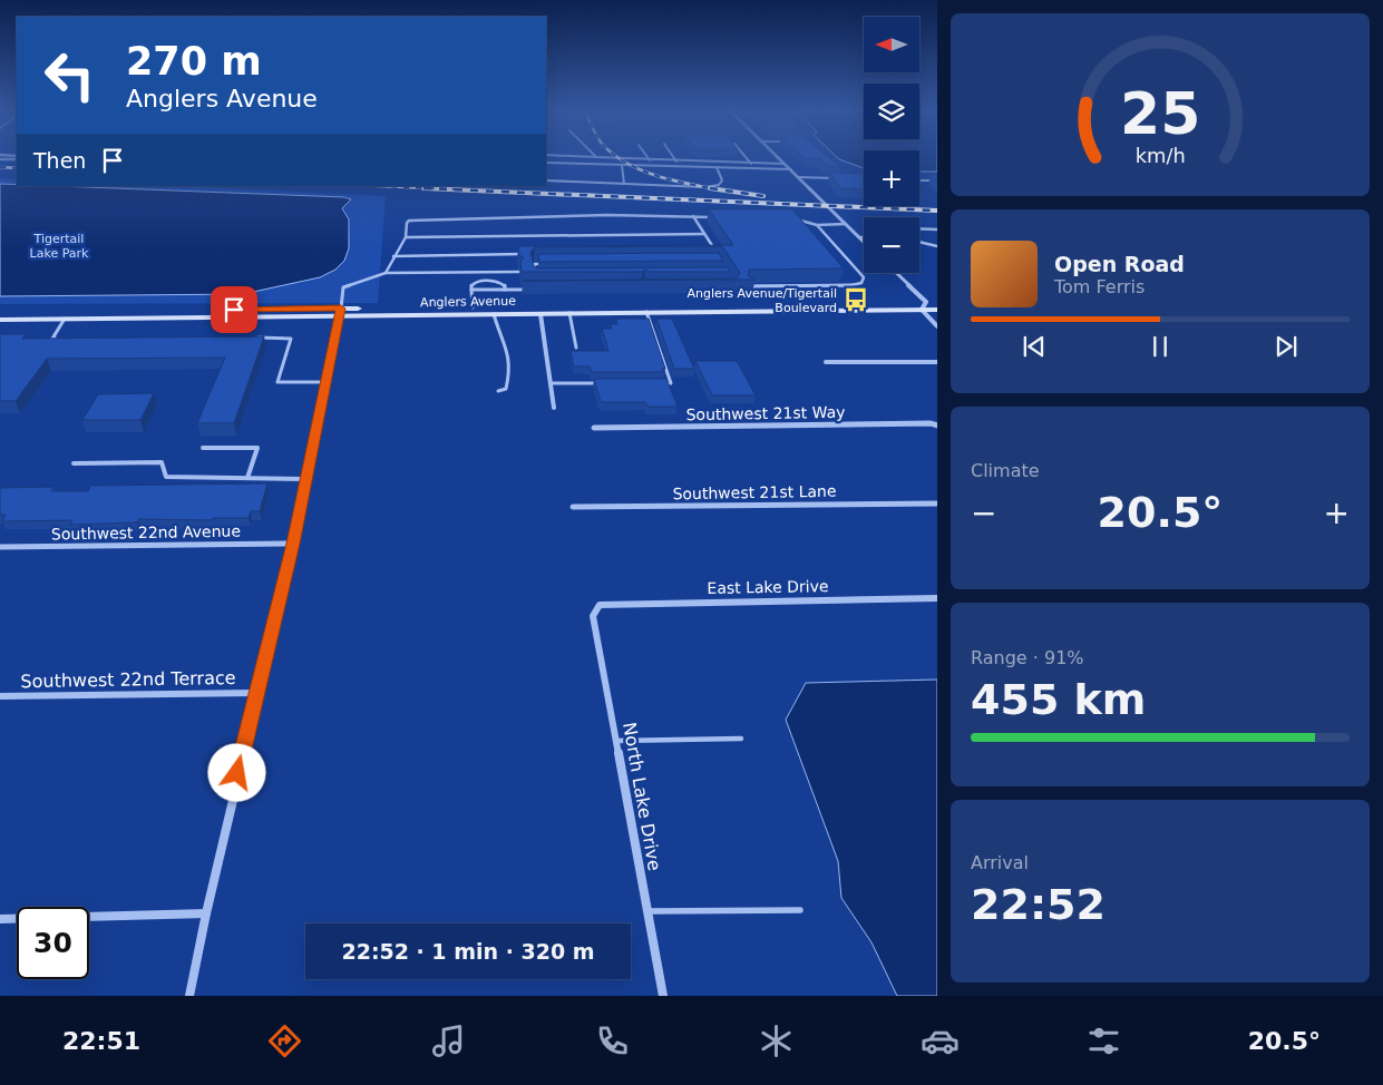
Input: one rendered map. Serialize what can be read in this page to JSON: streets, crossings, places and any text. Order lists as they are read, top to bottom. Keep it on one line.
{"streets":{"street":["Anglers Avenue","Southwest 21st Way","Southwest 21st Lane","Southwest 22nd Avenue","East Lake Drive","Southwest 22nd Terrace","North Lake Drive"]},"crossings":[["East Lake Drive","North Lake Drive"]],"parks":["Tigertail Lake Park"],"places":{"bus stop":["Anglers Avenue/Tigertail Boulevard"]},"north":"left","page":{"map_buttons":["+","−"],"turn":["270 m","Anglers Avenue"],"then":"Then","song":["Open Road","Tom Ferris"],"tile":["Climate",["Range · 91%","455 km"],["Arrival","22:52"]],"heat":["−","20.5°","+"],"limit":"30","trip":"22:52 · 1 min · 320 m","tabs":["22:51","20.5°"],"gauge":["25","km/h"]}}
